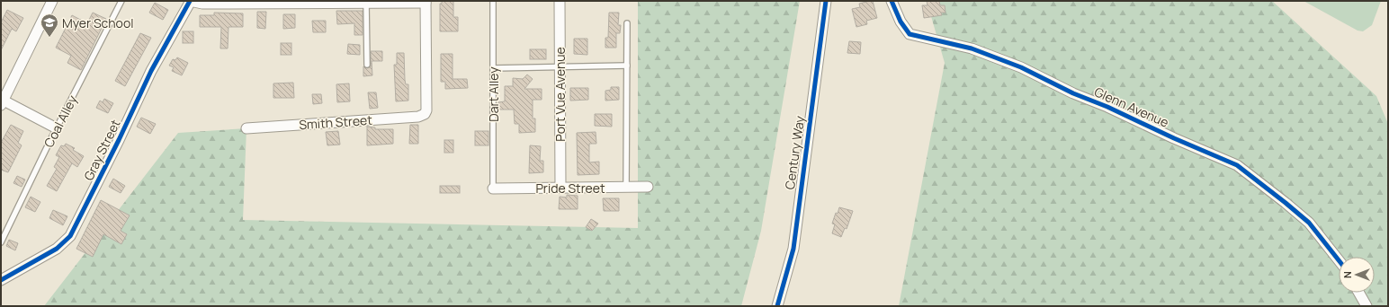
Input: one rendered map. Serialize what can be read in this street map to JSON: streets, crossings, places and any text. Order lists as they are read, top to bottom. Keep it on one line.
{"streets":{"street":["Port Vue Avenue","Glenn Avenue","Smith Street","Gray Street","Century Way","Pride Street"],"lane":["Dart Alley","Coal Alley"]},"crossings":[["Dart Alley","Pride Street"],["Port Vue Avenue","Pride Street"],["Smith Street","Gray Street"]],"places":{"school or university":["Myer School"]},"north":"left"}
